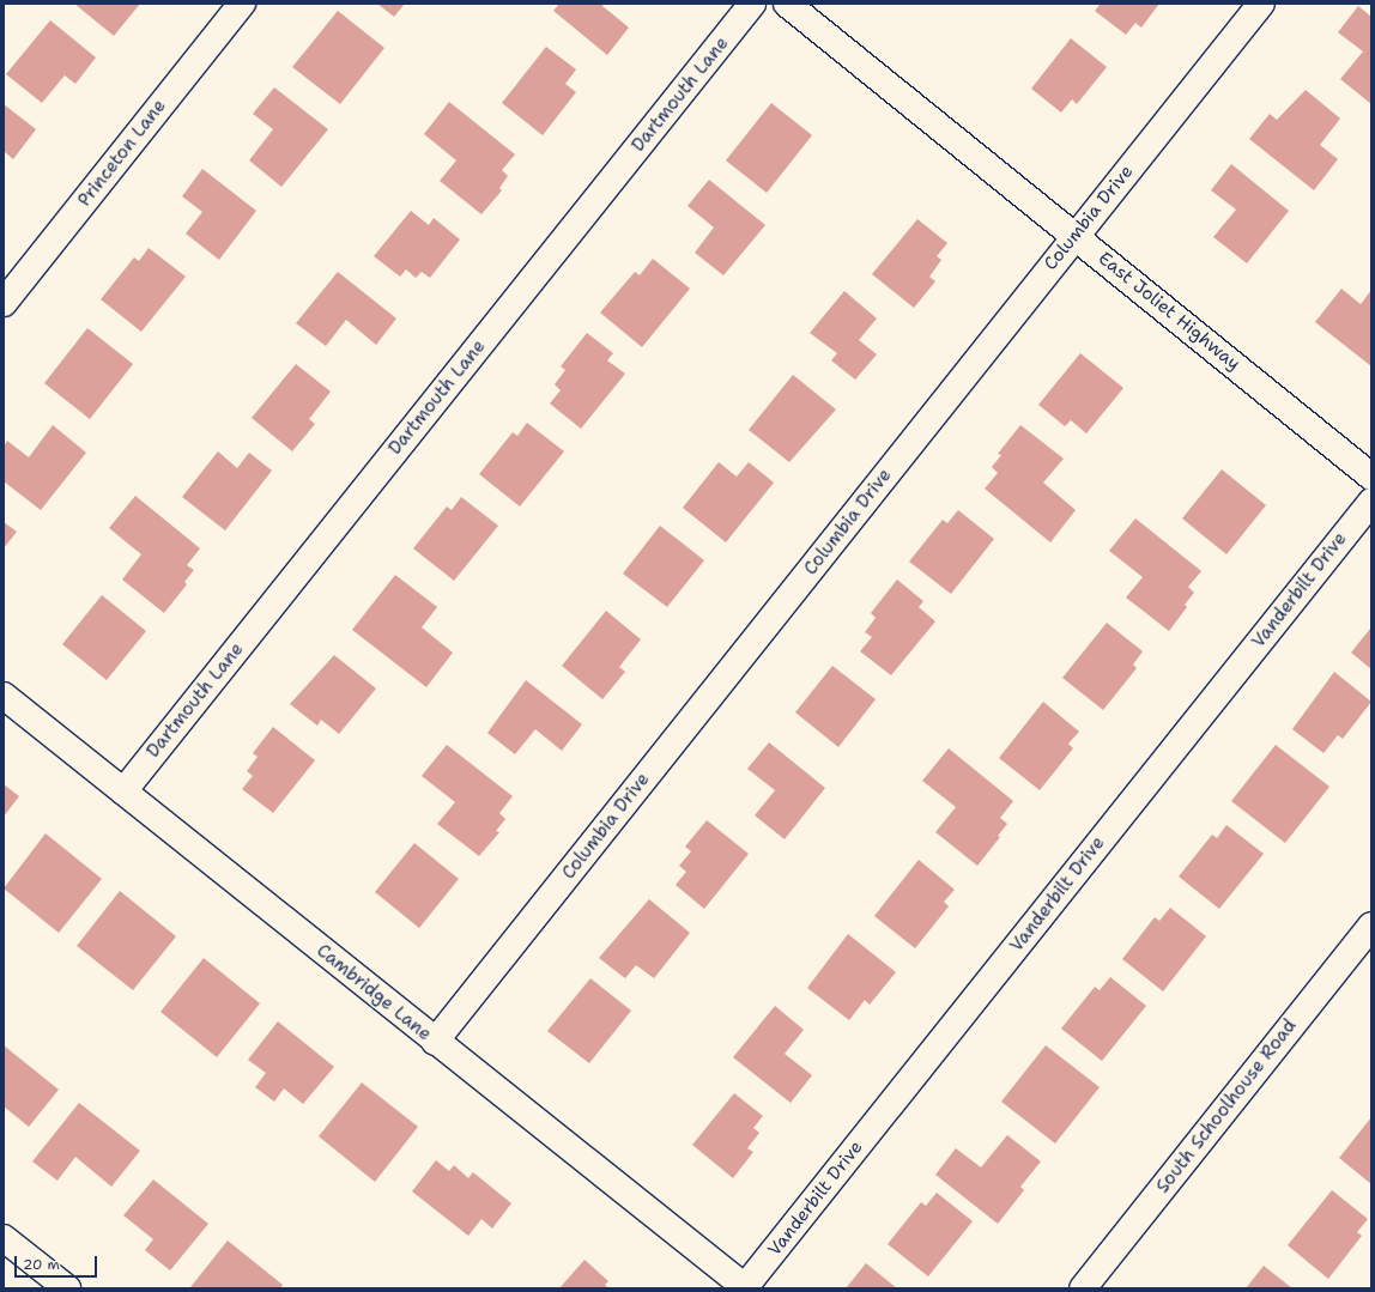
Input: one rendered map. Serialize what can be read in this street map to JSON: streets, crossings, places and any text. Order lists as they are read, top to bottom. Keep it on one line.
{"streets":{"street":["Dartmouth Lane","Princeton Lane","Columbia Drive","East Joliet Highway","Vanderbilt Drive","Cambridge Lane","South Schoolhouse Road"]},"crossings":[["Dartmouth Lane","Cambridge Lane"],["Columbia Drive","East Joliet Highway"],["Columbia Drive","Cambridge Lane"],["Vanderbilt Drive","Cambridge Lane"]],"scale_bar":"20 m"}
